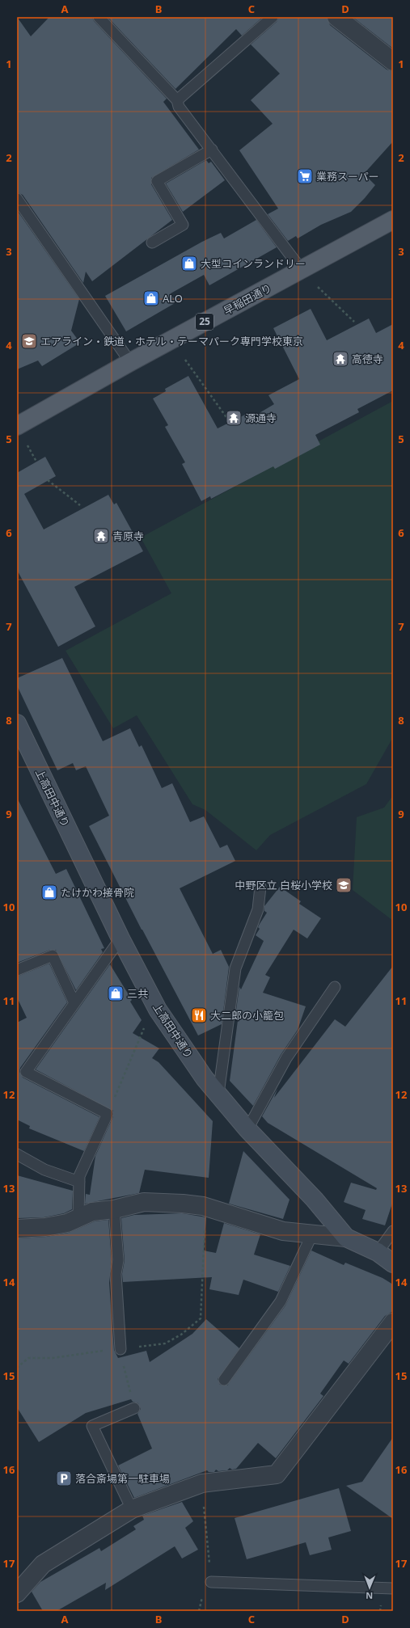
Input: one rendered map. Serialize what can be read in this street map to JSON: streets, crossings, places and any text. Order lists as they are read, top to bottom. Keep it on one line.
{"streets":{"main road":["早稲田通り","25"],"street":["上高田中通り"]},"places":{"supermarket":["業務スーパー"],"shop":["大型コインランドリー","ALO","たけかわ接骨院","三共"],"school or university":["エアライン・鉄道・ホテル・テーマパーク専門学校東京","中野区立 白桜小学校"],"temple":["高徳寺","源通寺","青原寺"],"restaurant":["大二郎の小籠包"],"parking":["落合斎場第一駐車場"]},"north":"bottom","grid":{"columns":["A","B","C","D"],"rows":["1","2","3","4","5","6","7","8","9","10","11","12","13","14","15","16","17"]}}
